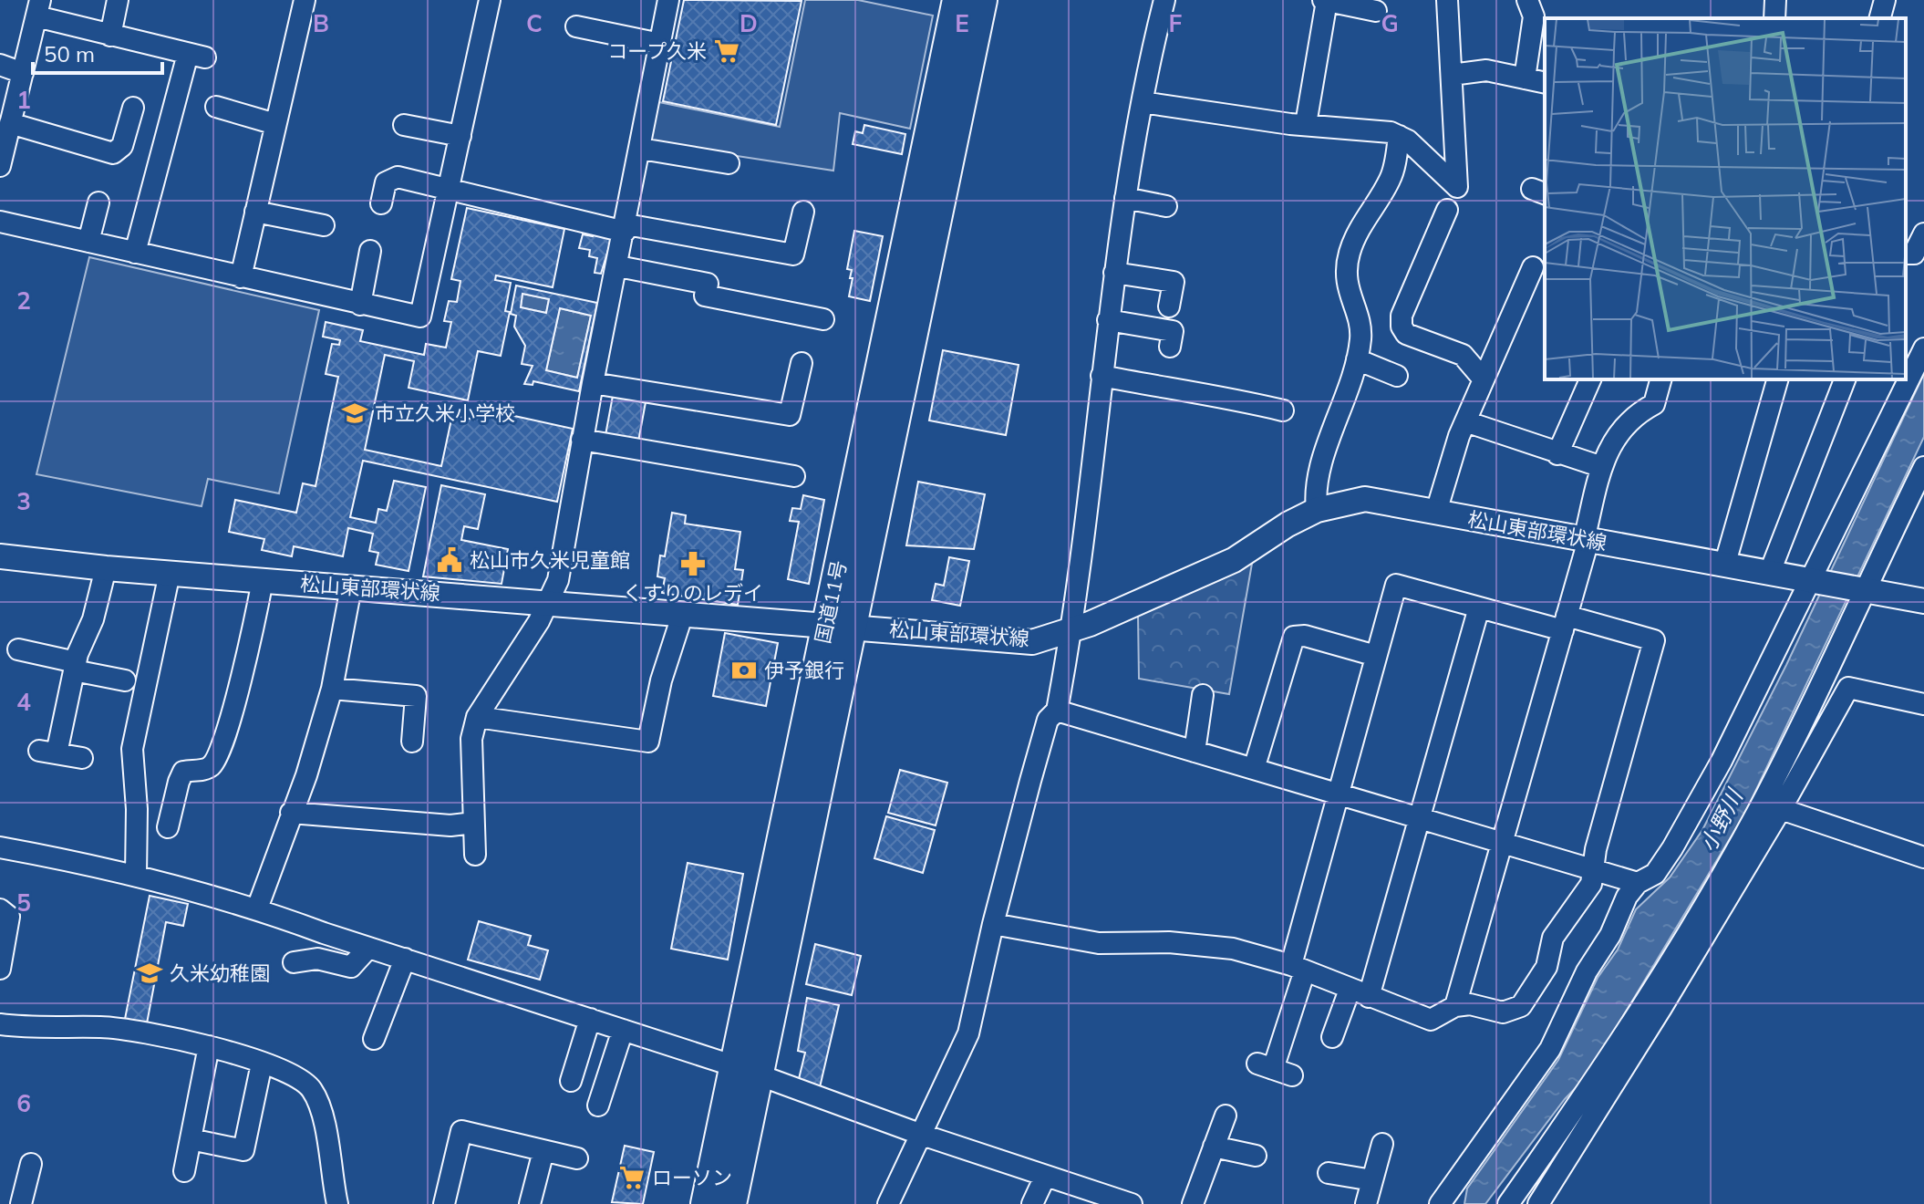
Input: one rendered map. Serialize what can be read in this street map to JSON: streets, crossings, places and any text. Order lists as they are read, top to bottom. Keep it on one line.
{"streets":{"highway":["国道11号"],"main road":["松山東部環状線"]},"crossings":[["松山東部環状線","国道11号"]],"water":["小野川"],"places":{"supermarket":["コープ久米","ローソン"],"school or university":["市立久米小学校","久米幼稚園"],"public building":["松山市久米児童館"],"pharmacy":["くすりのレデイ"],"bank":["伊予銀行"]},"scale_bar":"50 m","grid":{"columns":["B","C","D","E","F","G"],"rows":["1","2","3","4","5","6"]}}
